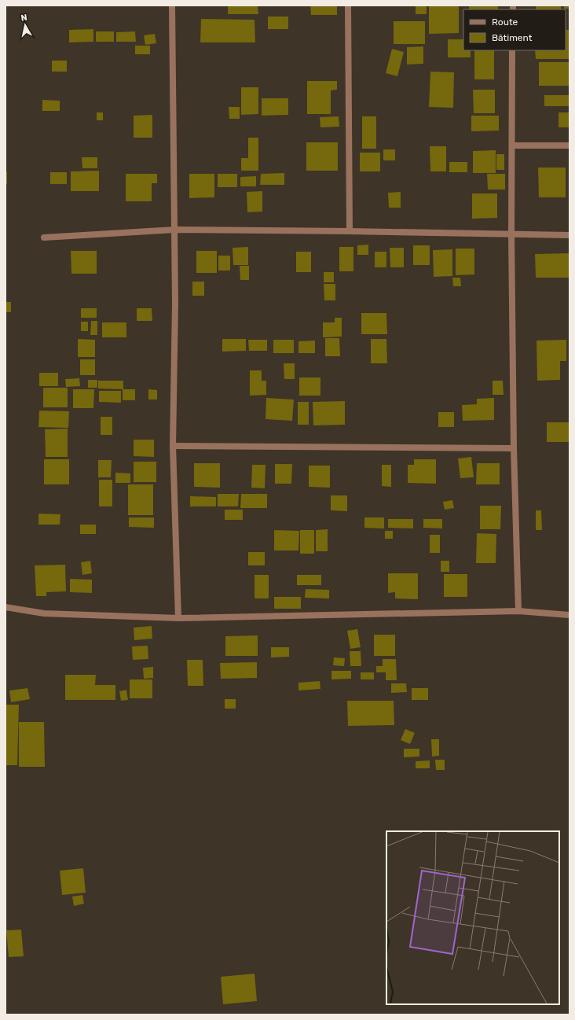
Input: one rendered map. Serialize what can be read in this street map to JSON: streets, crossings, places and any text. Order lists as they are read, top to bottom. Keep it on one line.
{"legend":["Route","Bâtiment"],"north":"top"}
